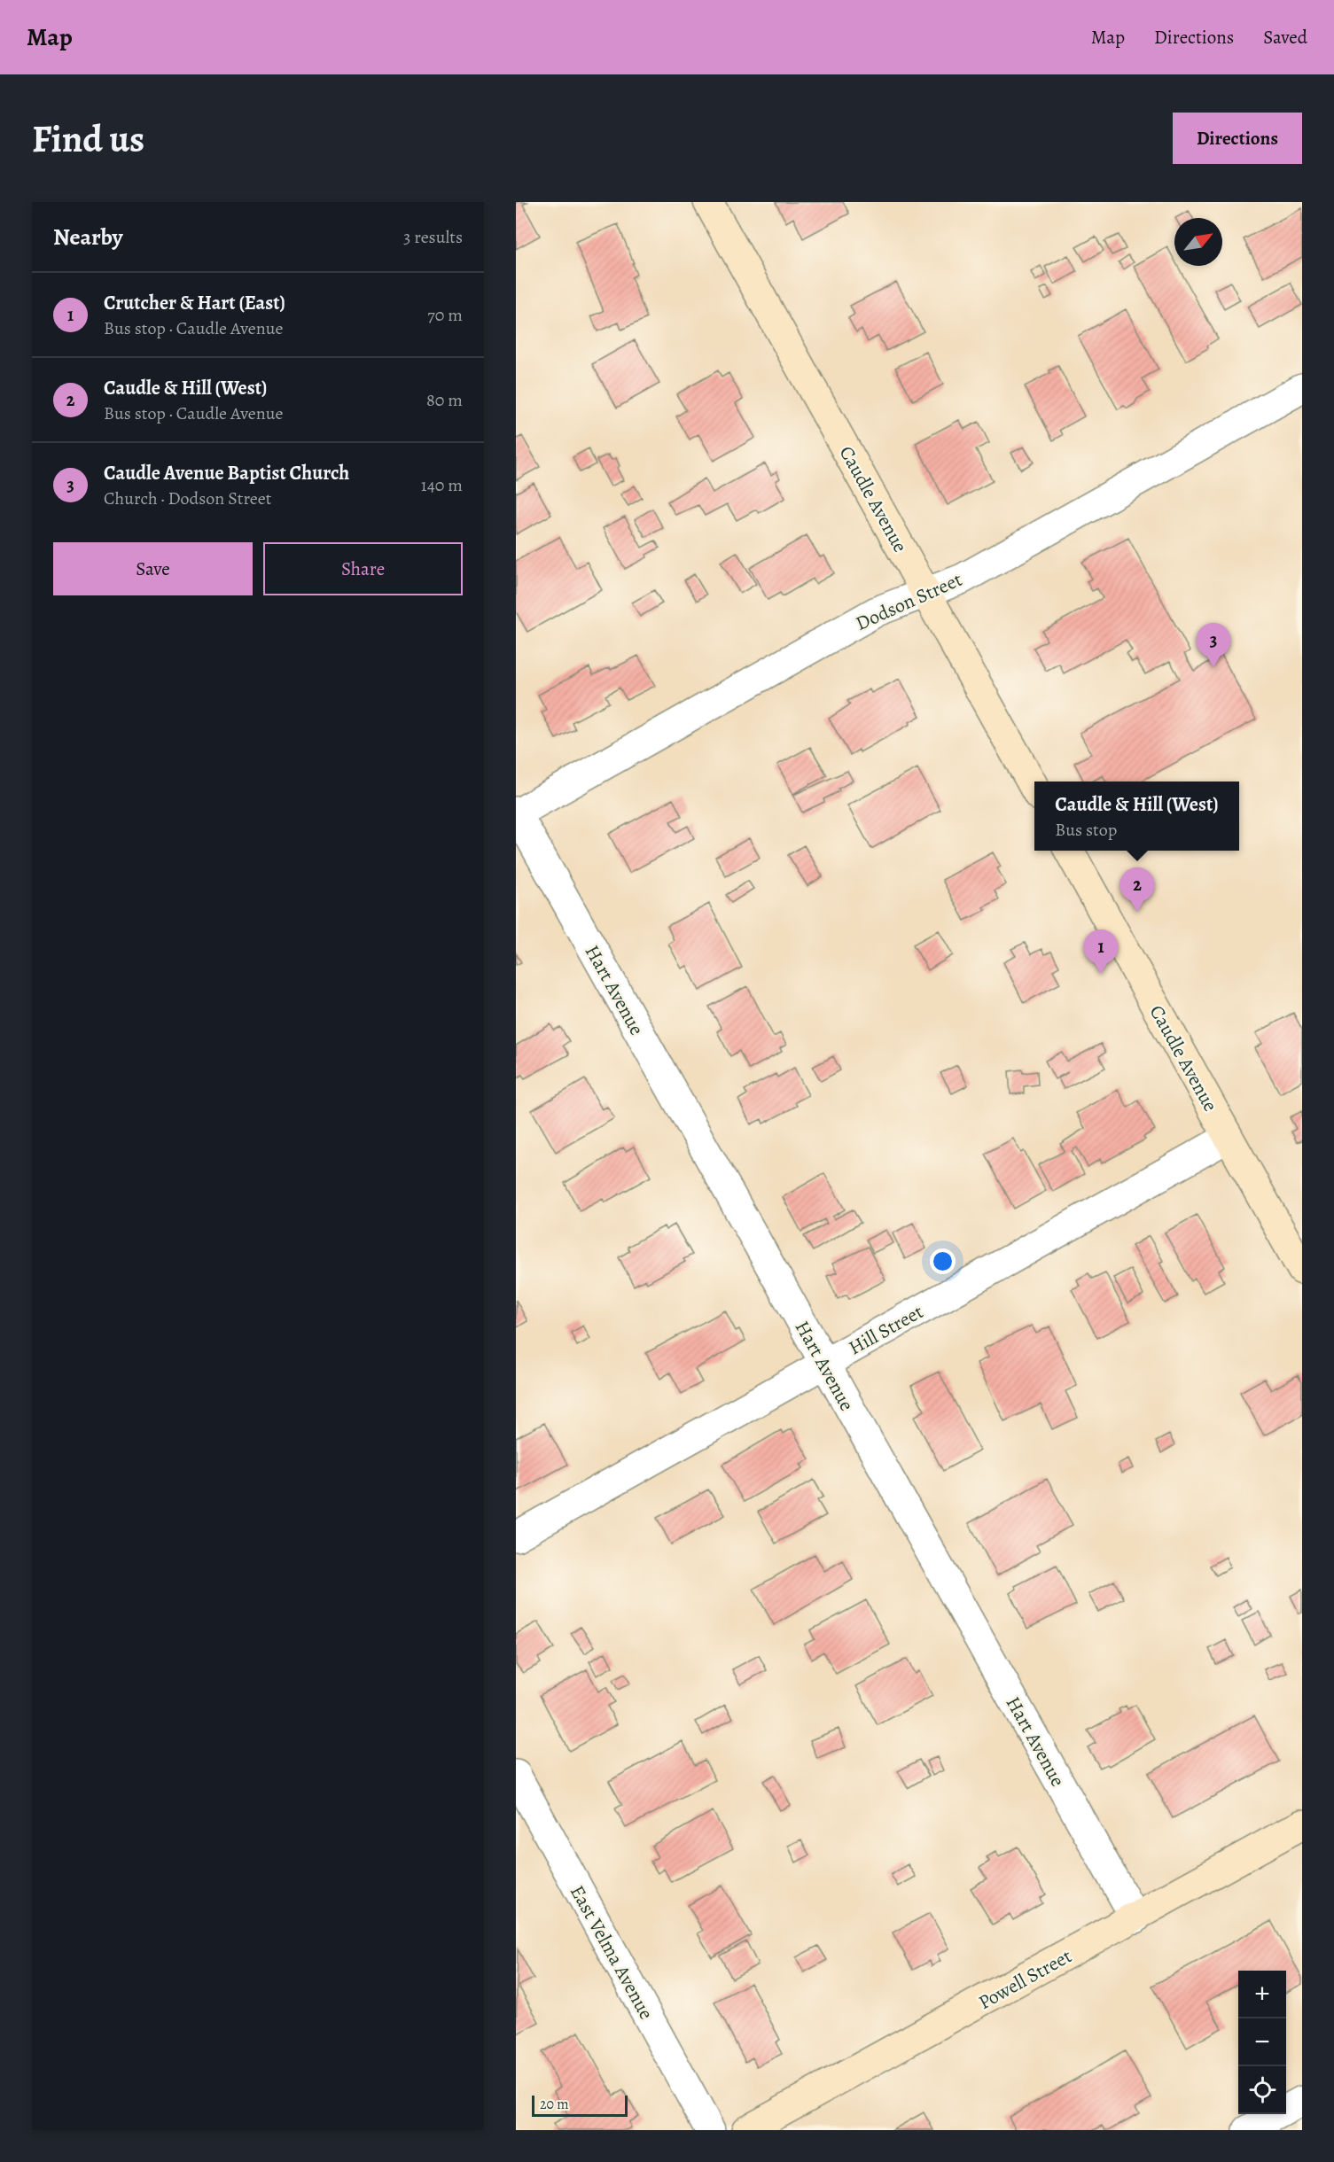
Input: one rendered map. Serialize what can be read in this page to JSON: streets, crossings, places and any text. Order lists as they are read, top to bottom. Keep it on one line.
{"streets":{"street":["Caudle Avenue","Dodson Street","Hart Avenue","Hill Street","East Velma Avenue","Powell Street"]},"crossings":[["Caudle Avenue","Dodson Street"],["Caudle Avenue","Hill Street"],["Dodson Street","Hart Avenue"],["Hart Avenue","Hill Street"],["Hart Avenue","Powell Street"]],"scale_bar":"20 m","north":"top right","page":{"header":"Map","nav":["Map","Directions","Saved"],"buttons":["Directions",["Save","Share"]],"title":"Find us","heading":["Nearby","3 results"],"list":[{"mark":"1","name":"Crutcher & Hart (East)","note":"Bus stop · Caudle Avenue","value":"70 m"},{"mark":"2","name":"Caudle & Hill (West)","note":"Bus stop · Caudle Avenue","value":"80 m"},{"mark":"3","name":"Caudle Avenue Baptist Church","note":"Church · Dodson Street","value":"140 m"}],"pins":["3","2","1"],"popup":["Caudle & Hill (West)","Bus stop"],"map_buttons":["+","−"],"scale":"20 m"}}
